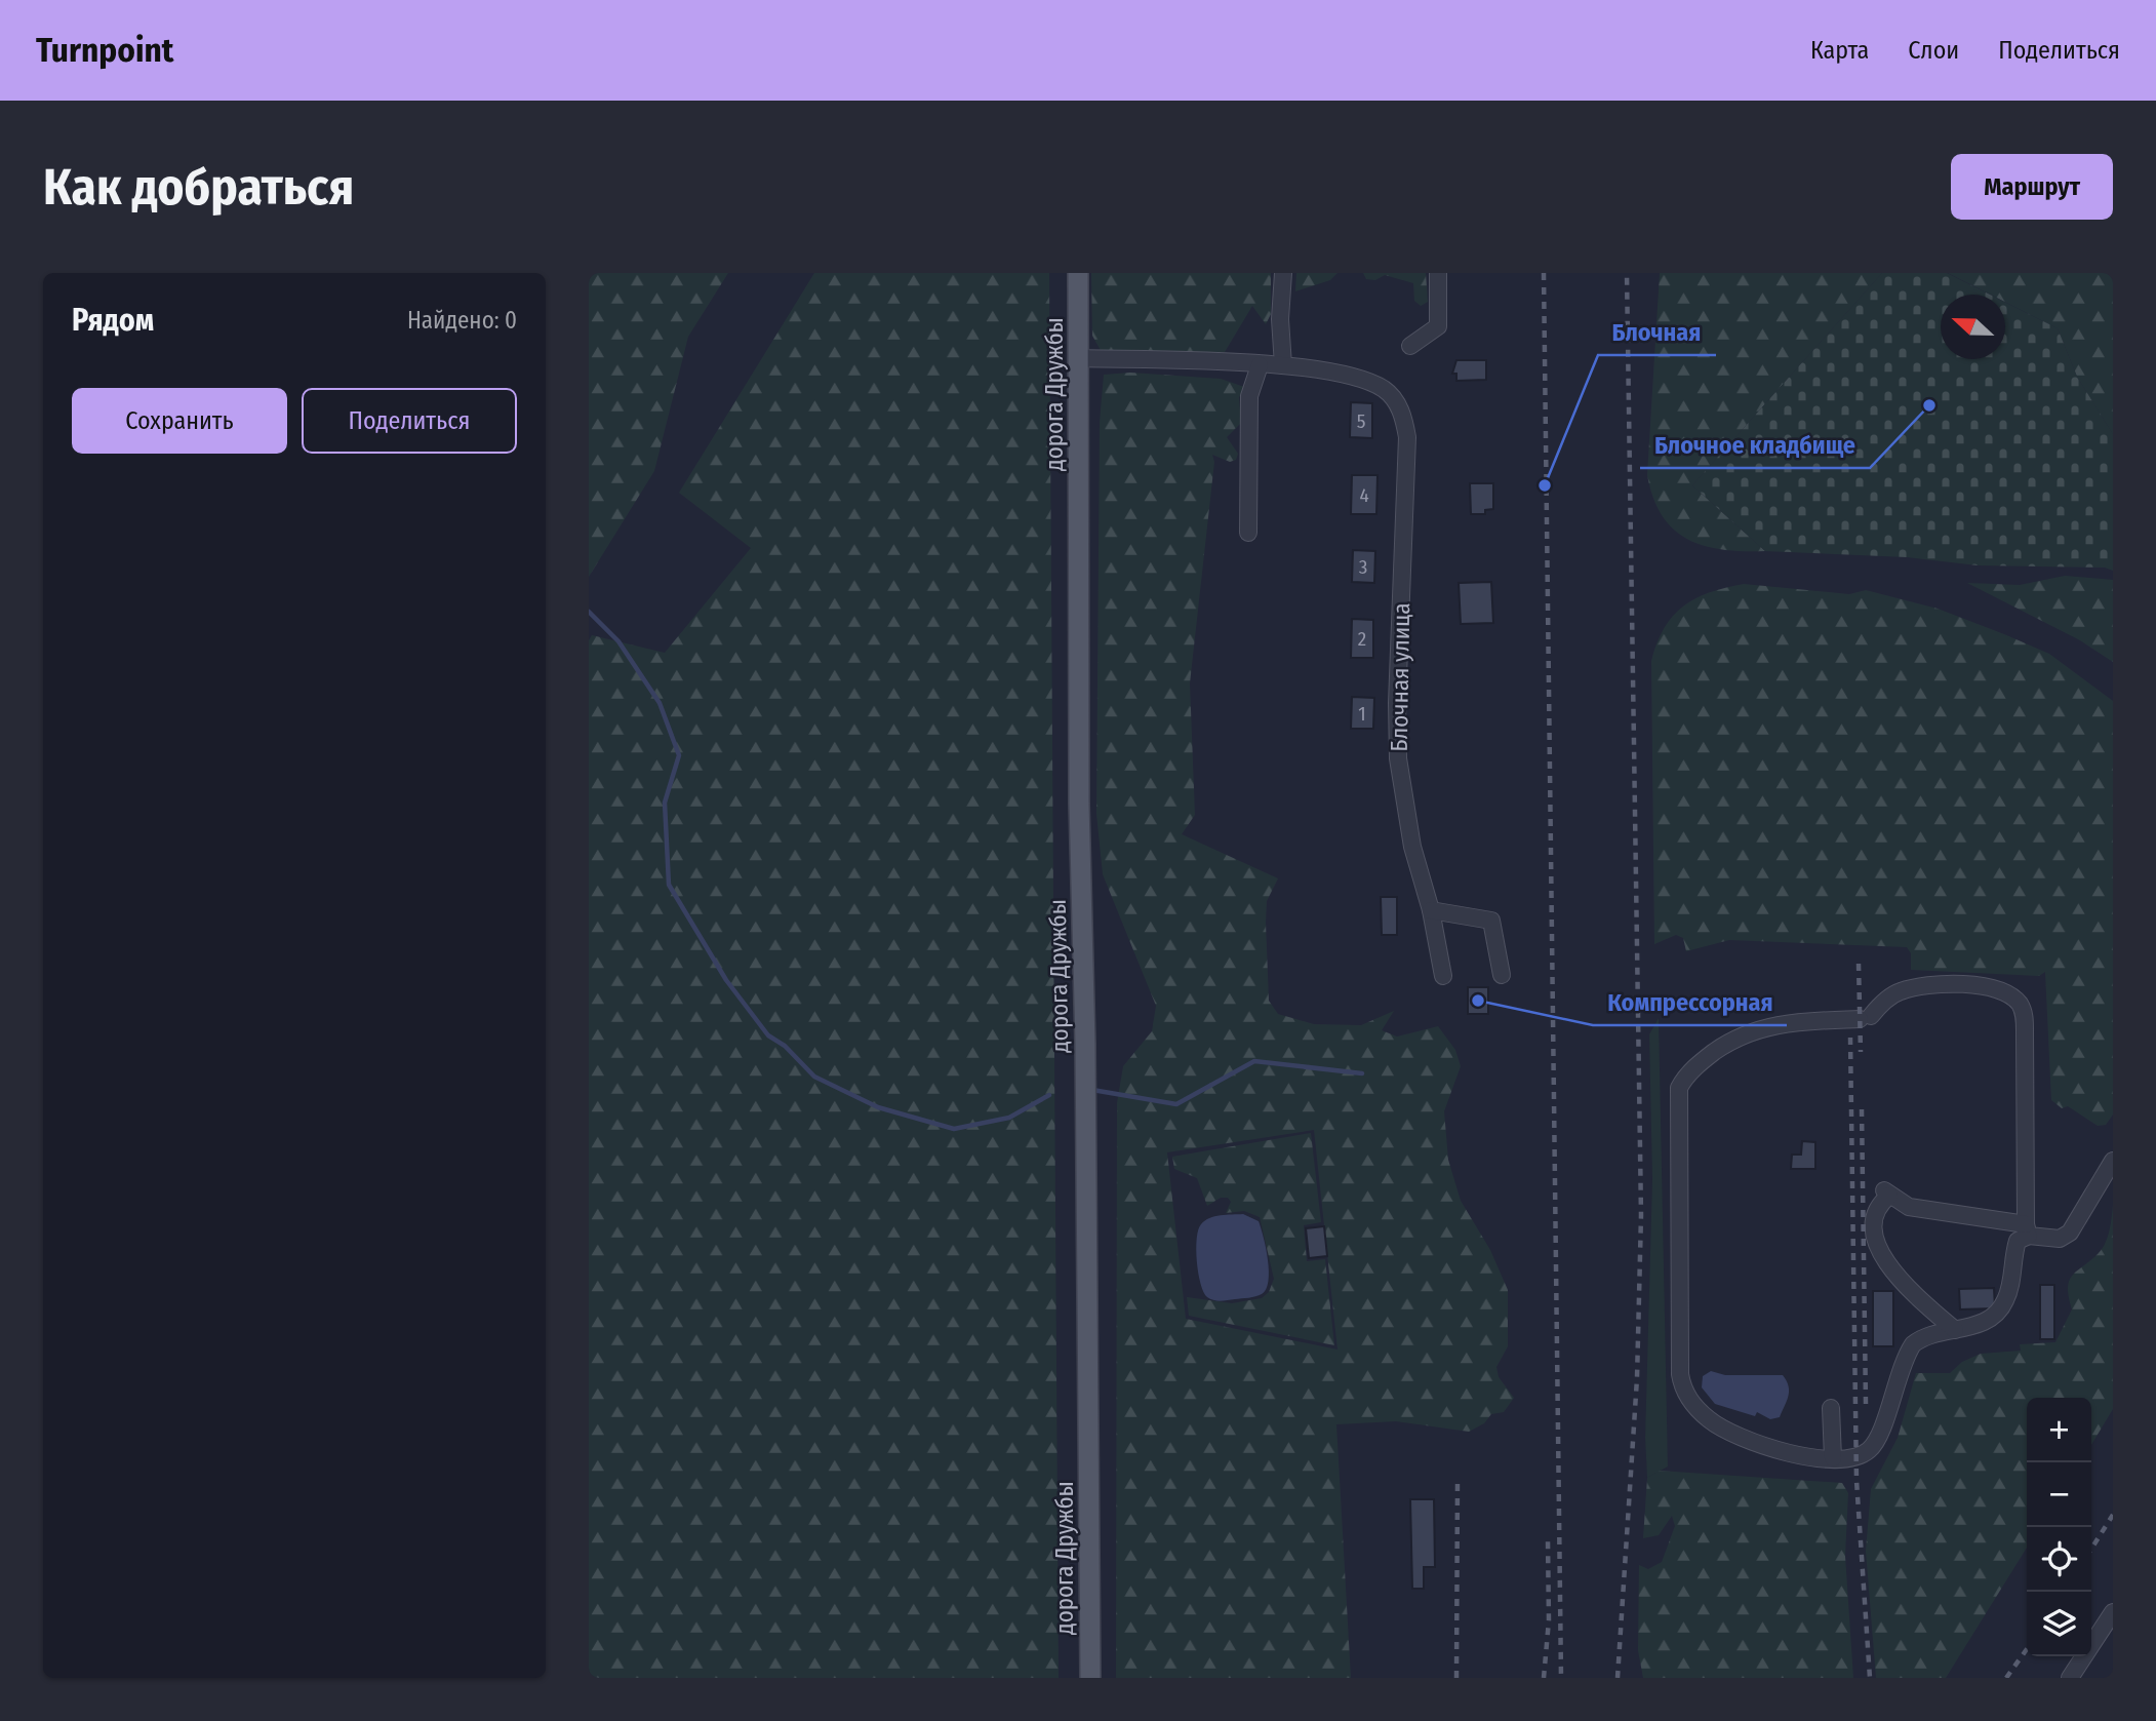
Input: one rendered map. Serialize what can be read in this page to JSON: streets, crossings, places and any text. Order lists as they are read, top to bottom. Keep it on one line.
{"streets":{"main road":["дорога Дружбы"],"street":["Блочная улица"]},"places":["Блочное кладбище","Блочная","Компрессорная"],"house_numbers":["5","4","3","2","1"],"north":"left","page":{"header":"Turnpoint","nav":["Карта","Слои","Поделиться"],"buttons":["Маршрут",["Сохранить","Поделиться"]],"title":"Как добраться","heading":["Рядом","Найдено: 0"],"map_buttons":["+","−"]}}
